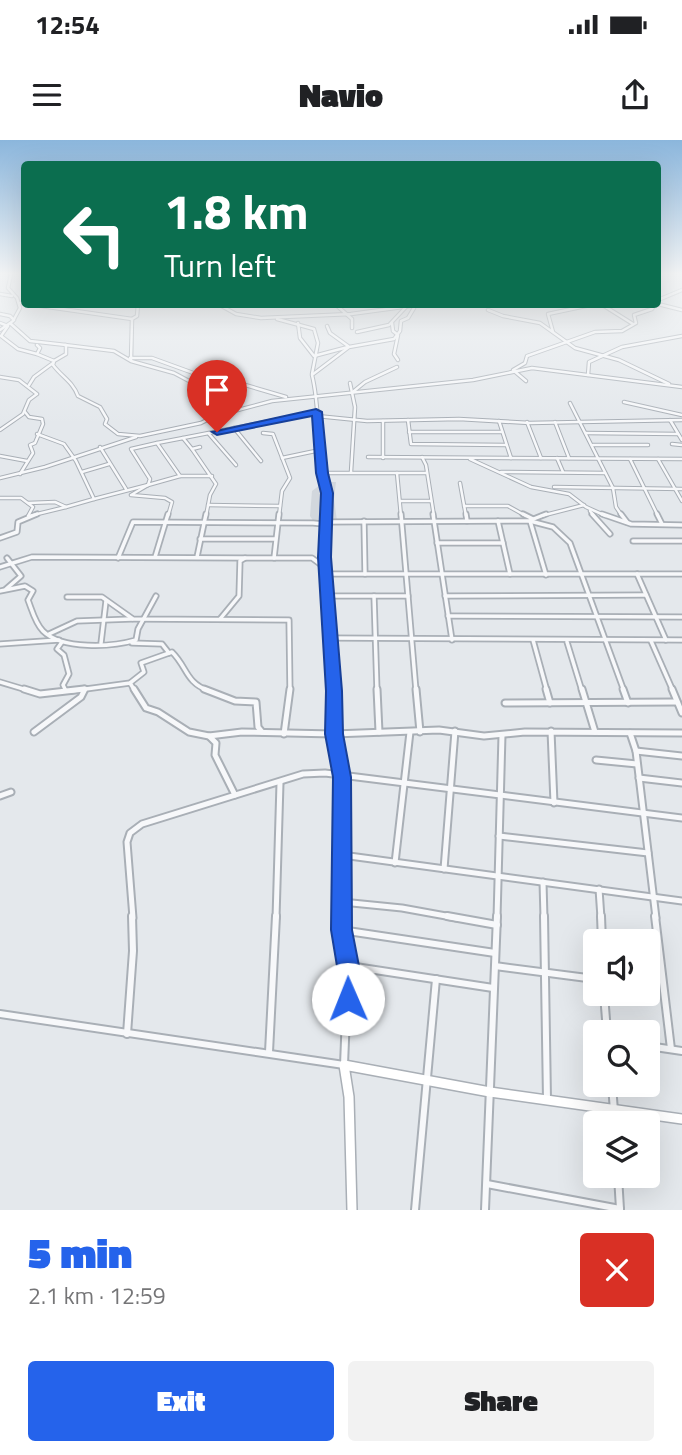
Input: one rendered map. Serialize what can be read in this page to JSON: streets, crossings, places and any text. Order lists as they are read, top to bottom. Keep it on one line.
{"page":{"status":"12:54","header":"Navio","turn":["1.8 km","Turn left"],"heading":["5 min","2.1 km · 12:59"],"buttons":["Exit","Share"]}}
